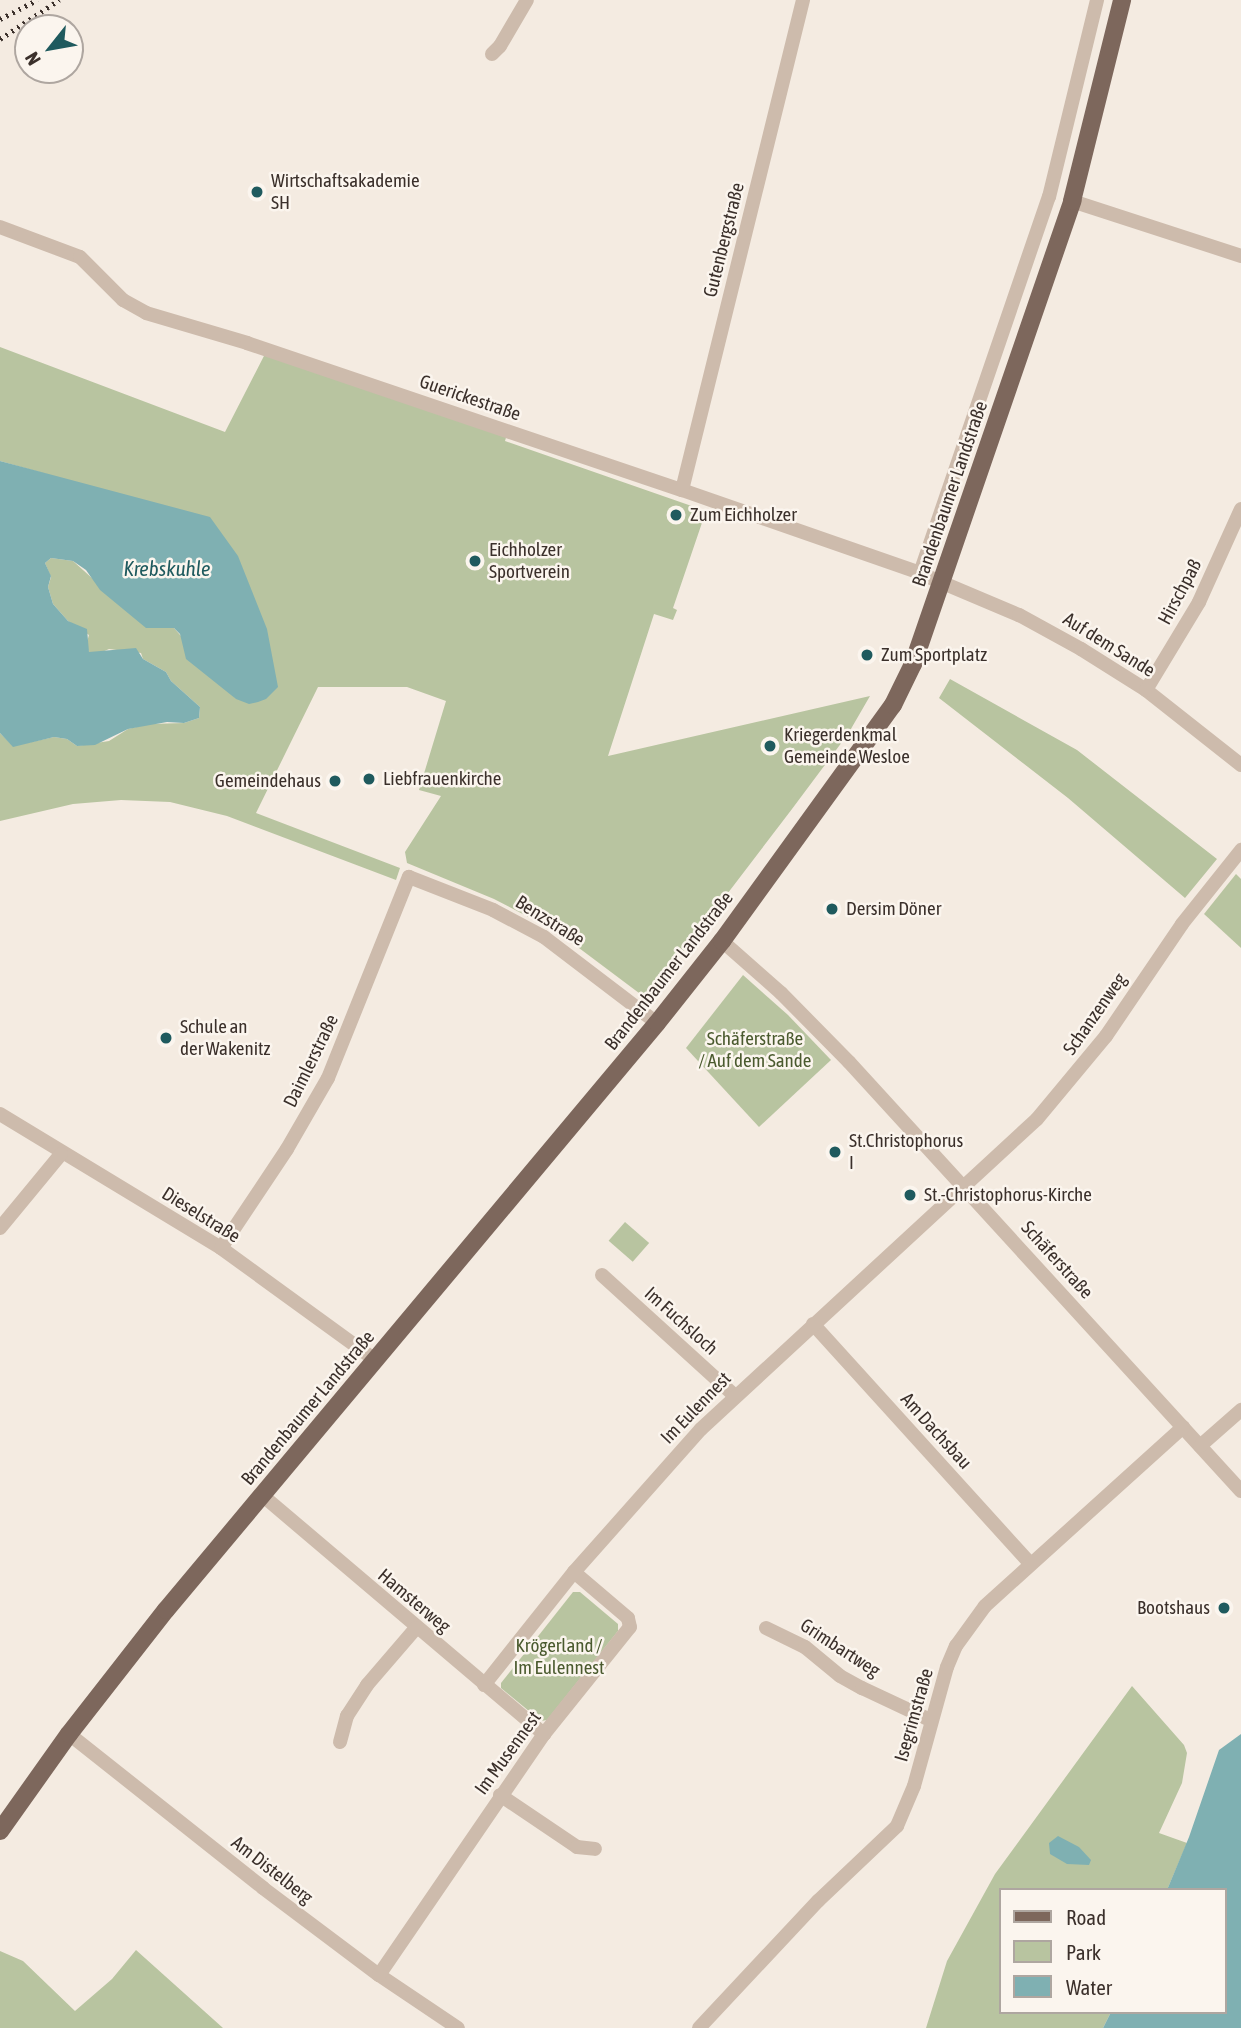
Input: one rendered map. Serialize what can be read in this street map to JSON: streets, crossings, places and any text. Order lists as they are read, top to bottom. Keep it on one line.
{"streets":{"main road":["Brandenbaumer Landstraße"],"street":["Gutenbergstraße","Guerickestraße","Hirschpaß","Auf dem Sande","Benzstraße","Schanzenweg","Daimlerstraße","Dieselstraße","Schäferstraße","Im Fuchsloch","Im Eulennest","Am Dachsbau","Hamsterweg","Grimbartweg","Isegrimstraße","Im Musennest","Am Distelberg"]},"crossings":[["Gutenbergstraße","Guerickestraße"],["Guerickestraße","Brandenbaumer Landstraße"],["Guerickestraße","Auf dem Sande"],["Brandenbaumer Landstraße","Auf dem Sande"],["Brandenbaumer Landstraße","Benzstraße"],["Brandenbaumer Landstraße","Dieselstraße"],["Brandenbaumer Landstraße","Schäferstraße"],["Brandenbaumer Landstraße","Hamsterweg"],["Brandenbaumer Landstraße","Am Distelberg"],["Hirschpaß","Auf dem Sande"],["Benzstraße","Daimlerstraße"],["Schanzenweg","Schäferstraße"],["Schanzenweg","Im Eulennest"],["Daimlerstraße","Dieselstraße"],["Schäferstraße","Im Eulennest"],["Schäferstraße","Isegrimstraße"],["Im Fuchsloch","Im Eulennest"],["Im Eulennest","Am Dachsbau"],["Im Eulennest","Hamsterweg"],["Im Eulennest","Im Musennest"],["Am Dachsbau","Isegrimstraße"],["Hamsterweg","Im Musennest"],["Grimbartweg","Isegrimstraße"],["Im Musennest","Am Distelberg"]],"water":["Krebskuhle"],"parks":["Schäferstraße / Auf dem Sande","Krögerland / Im Eulennest"],"places":["Wirtschaftsakademie SH","Zum Eichholzer","Eichholzer Sportverein","Zum Sportplatz","Kriegerdenkmal Gemeinde Wesloe","Liebfrauenkirche","Gemeindehaus","Dersim Döner","Schule an der Wakenitz","St.Christophorus I","St.-Christophorus-Kirche","Bootshaus"],"legend":["Road","Park","Water"],"north":"bottom left"}
